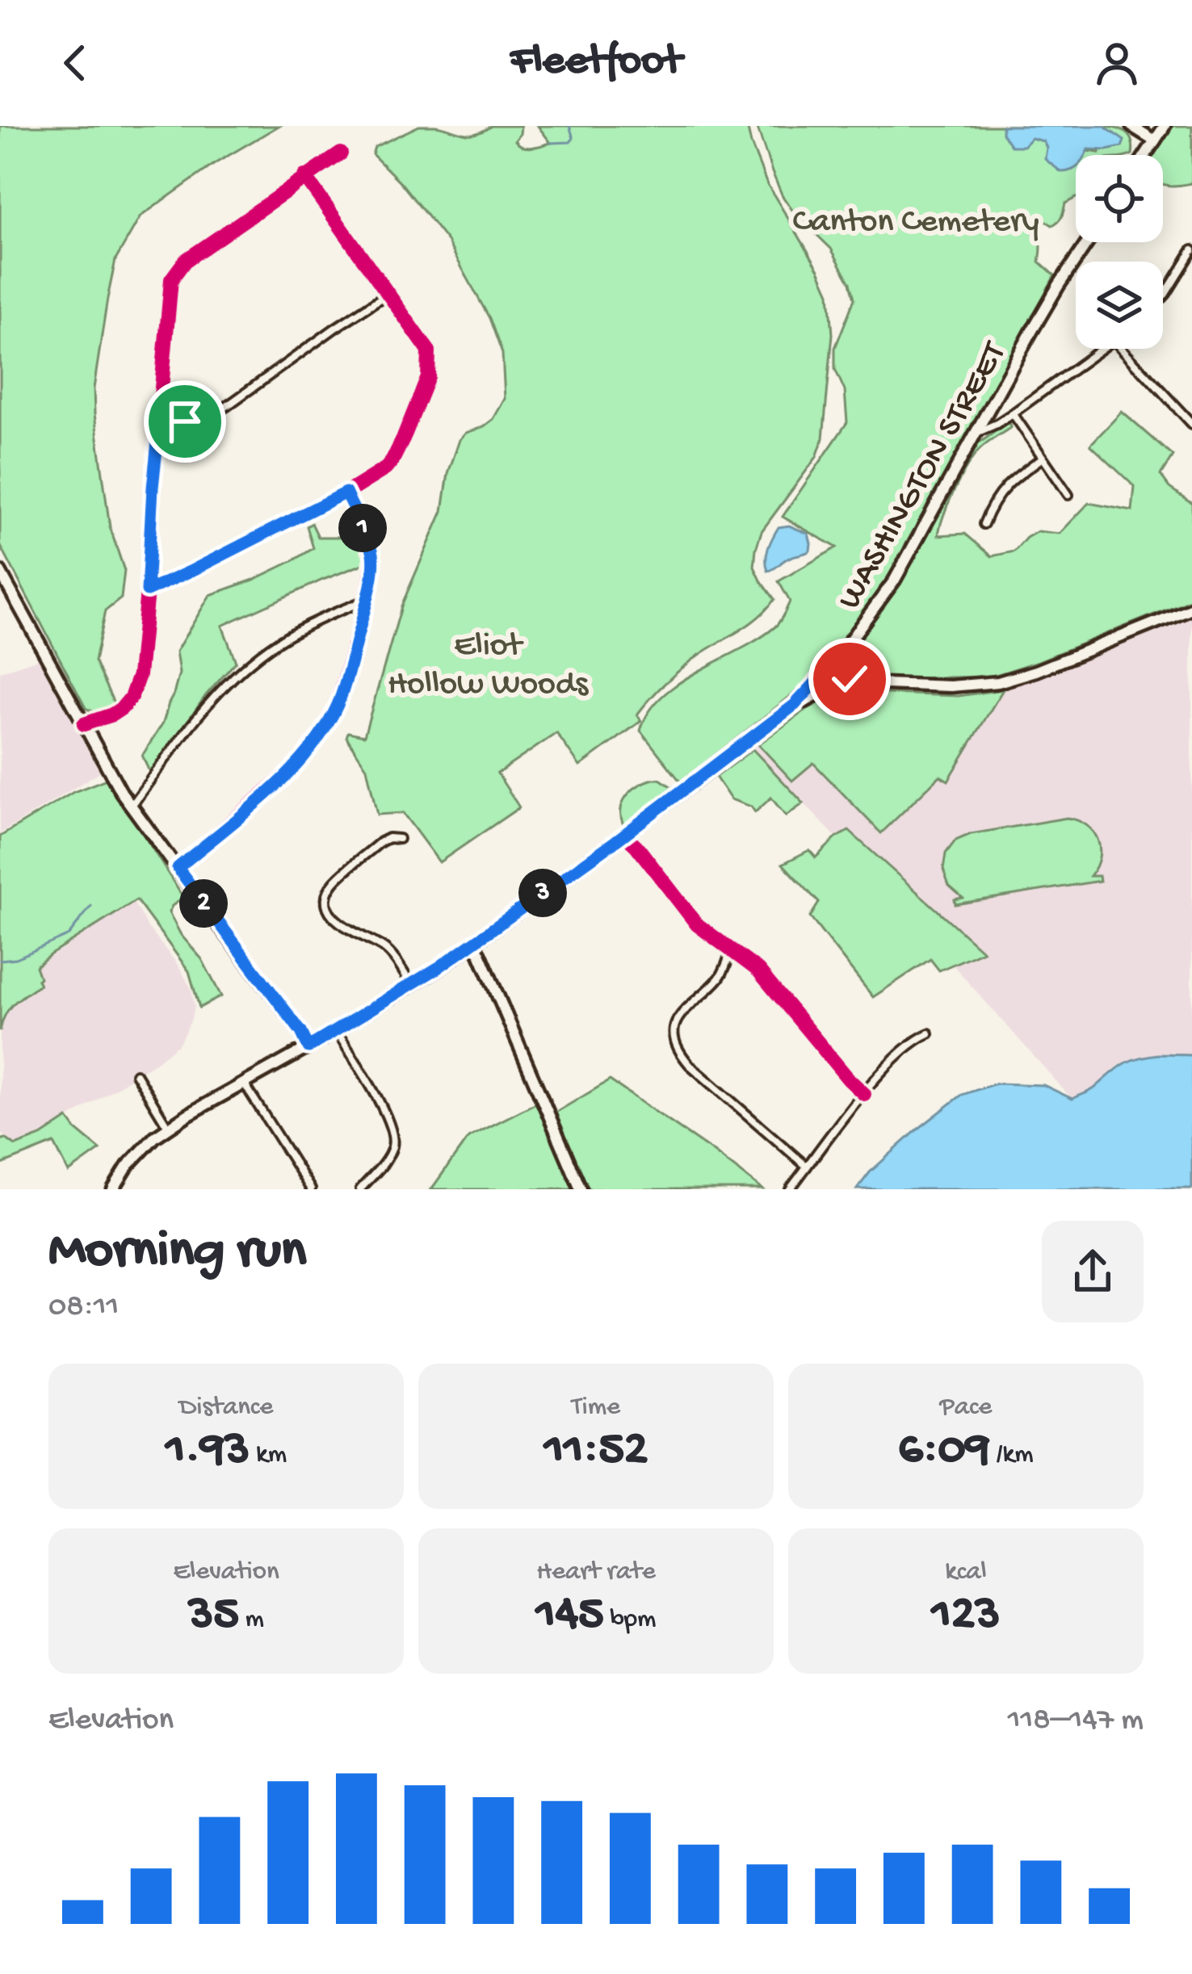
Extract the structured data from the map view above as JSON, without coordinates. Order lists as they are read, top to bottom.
{
  "streets": {
    "main road": ["WASHINGTON STREET"]
  },
  "parks": ["Canton Cemetery", "Eliot Hollow Woods"],
  "page": {
    "header": "Fleetfoot",
    "pins": ["1", "3", "2"],
    "heading": ["Morning run", "08:11"],
    "stats": [
      ["Distance", "1.93 km"],
      ["Time", "11:52"],
      ["Pace", "6:09 /km"],
      ["Elevation", "35 m"],
      ["Heart rate", "145 bpm"],
      ["kcal", "123"]
    ],
    "chart": ["Elevation", "118–147 m"]
  }
}
